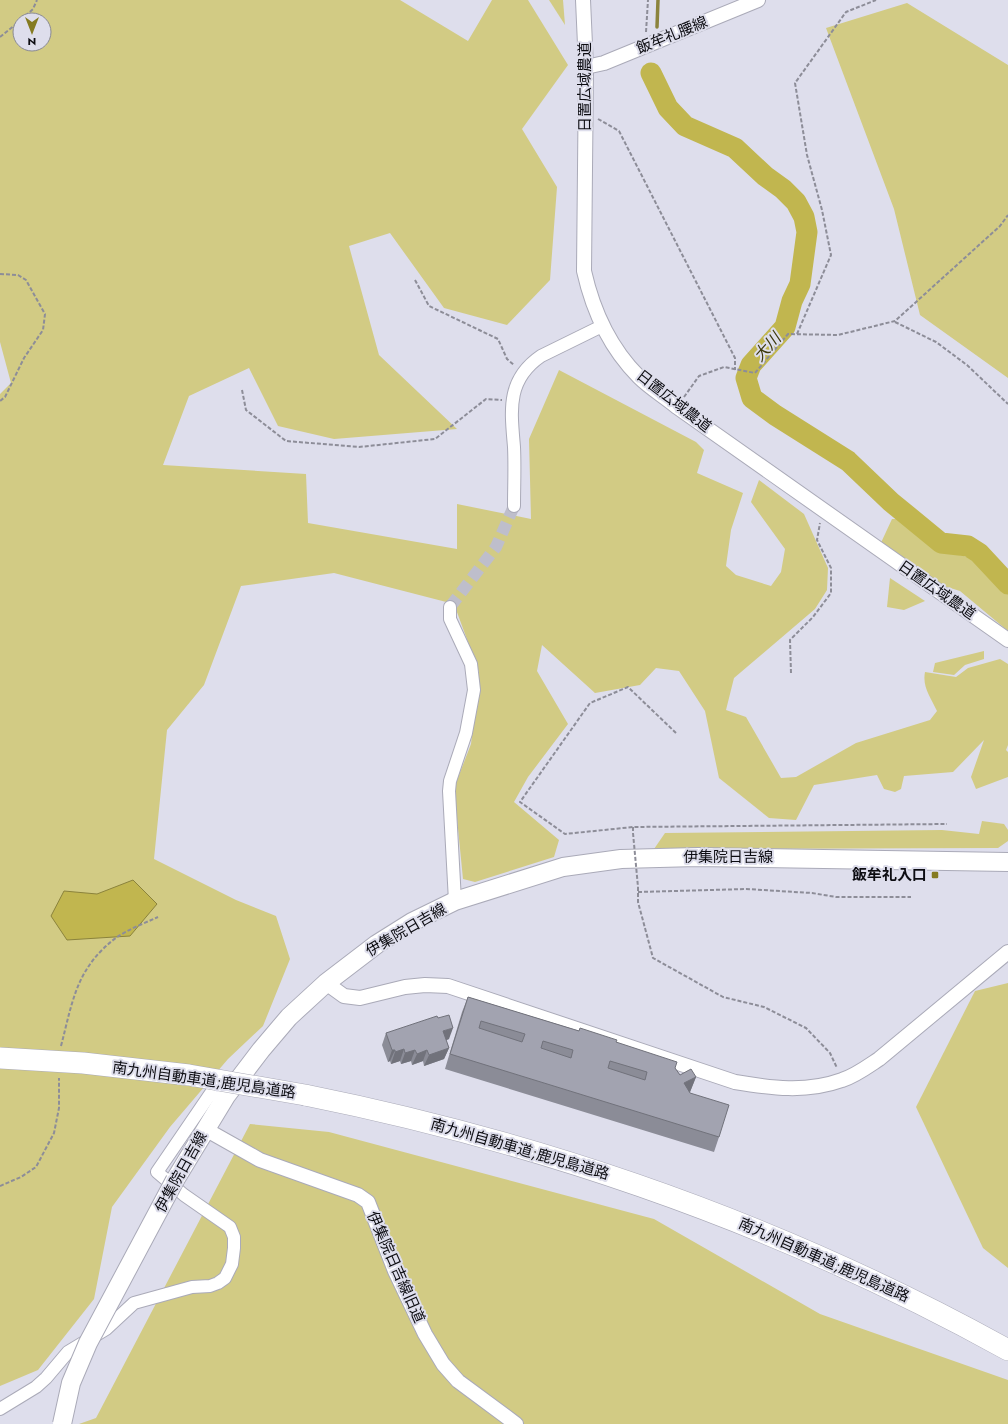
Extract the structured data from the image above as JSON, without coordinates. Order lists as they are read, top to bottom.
{
  "streets": {
    "highway": ["南九州自動車道;鹿児島道路"],
    "main road": ["伊集院日吉線"],
    "street": ["飯牟礼腰線", "日置広域農道", "伊集院日吉線旧道"]
  },
  "crossings": [
    ["飯牟礼腰線", "日置広域農道"],
    ["伊集院日吉線", "伊集院日吉線旧道"]
  ],
  "water": ["大川"],
  "places": {
    "transit": ["飯牟礼入口"]
  },
  "north": "bottom"
}
